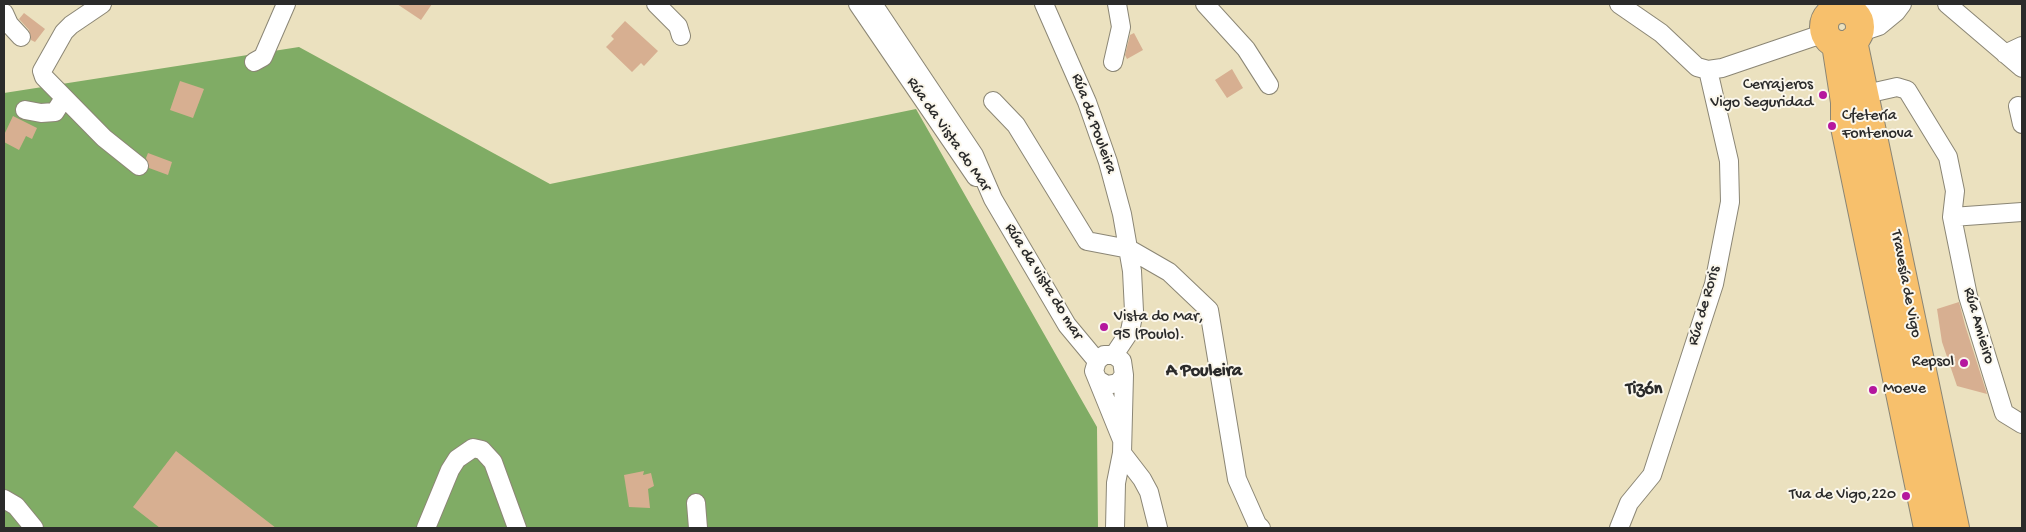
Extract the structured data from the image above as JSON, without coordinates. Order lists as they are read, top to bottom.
{
  "streets": {
    "main road": ["Travesía de Vigo"],
    "street": [
      "Rúa da Pouleira",
      "Rúa da Vista do Mar",
      "Rúa da vista do mar",
      "Rúa de Roris",
      "Rúa Amieiro"
    ]
  },
  "crossings": [
    ["Rúa da Pouleira", "Rúa da vista do mar"],
    ["Rúa da Vista do Mar", "Rúa da vista do mar"],
    ["Travesía de Vigo", "Rúa Amieiro"]
  ],
  "districts": ["A Pouleira", "Tizón"],
  "places": [
    "Cerrajeros Vigo Seguridad",
    "Cfetería Fontenova",
    "Vista do Mar, 95 (Poulo).",
    "Repsol",
    "Moeve",
    "Tva de Vigo,220"
  ]
}
